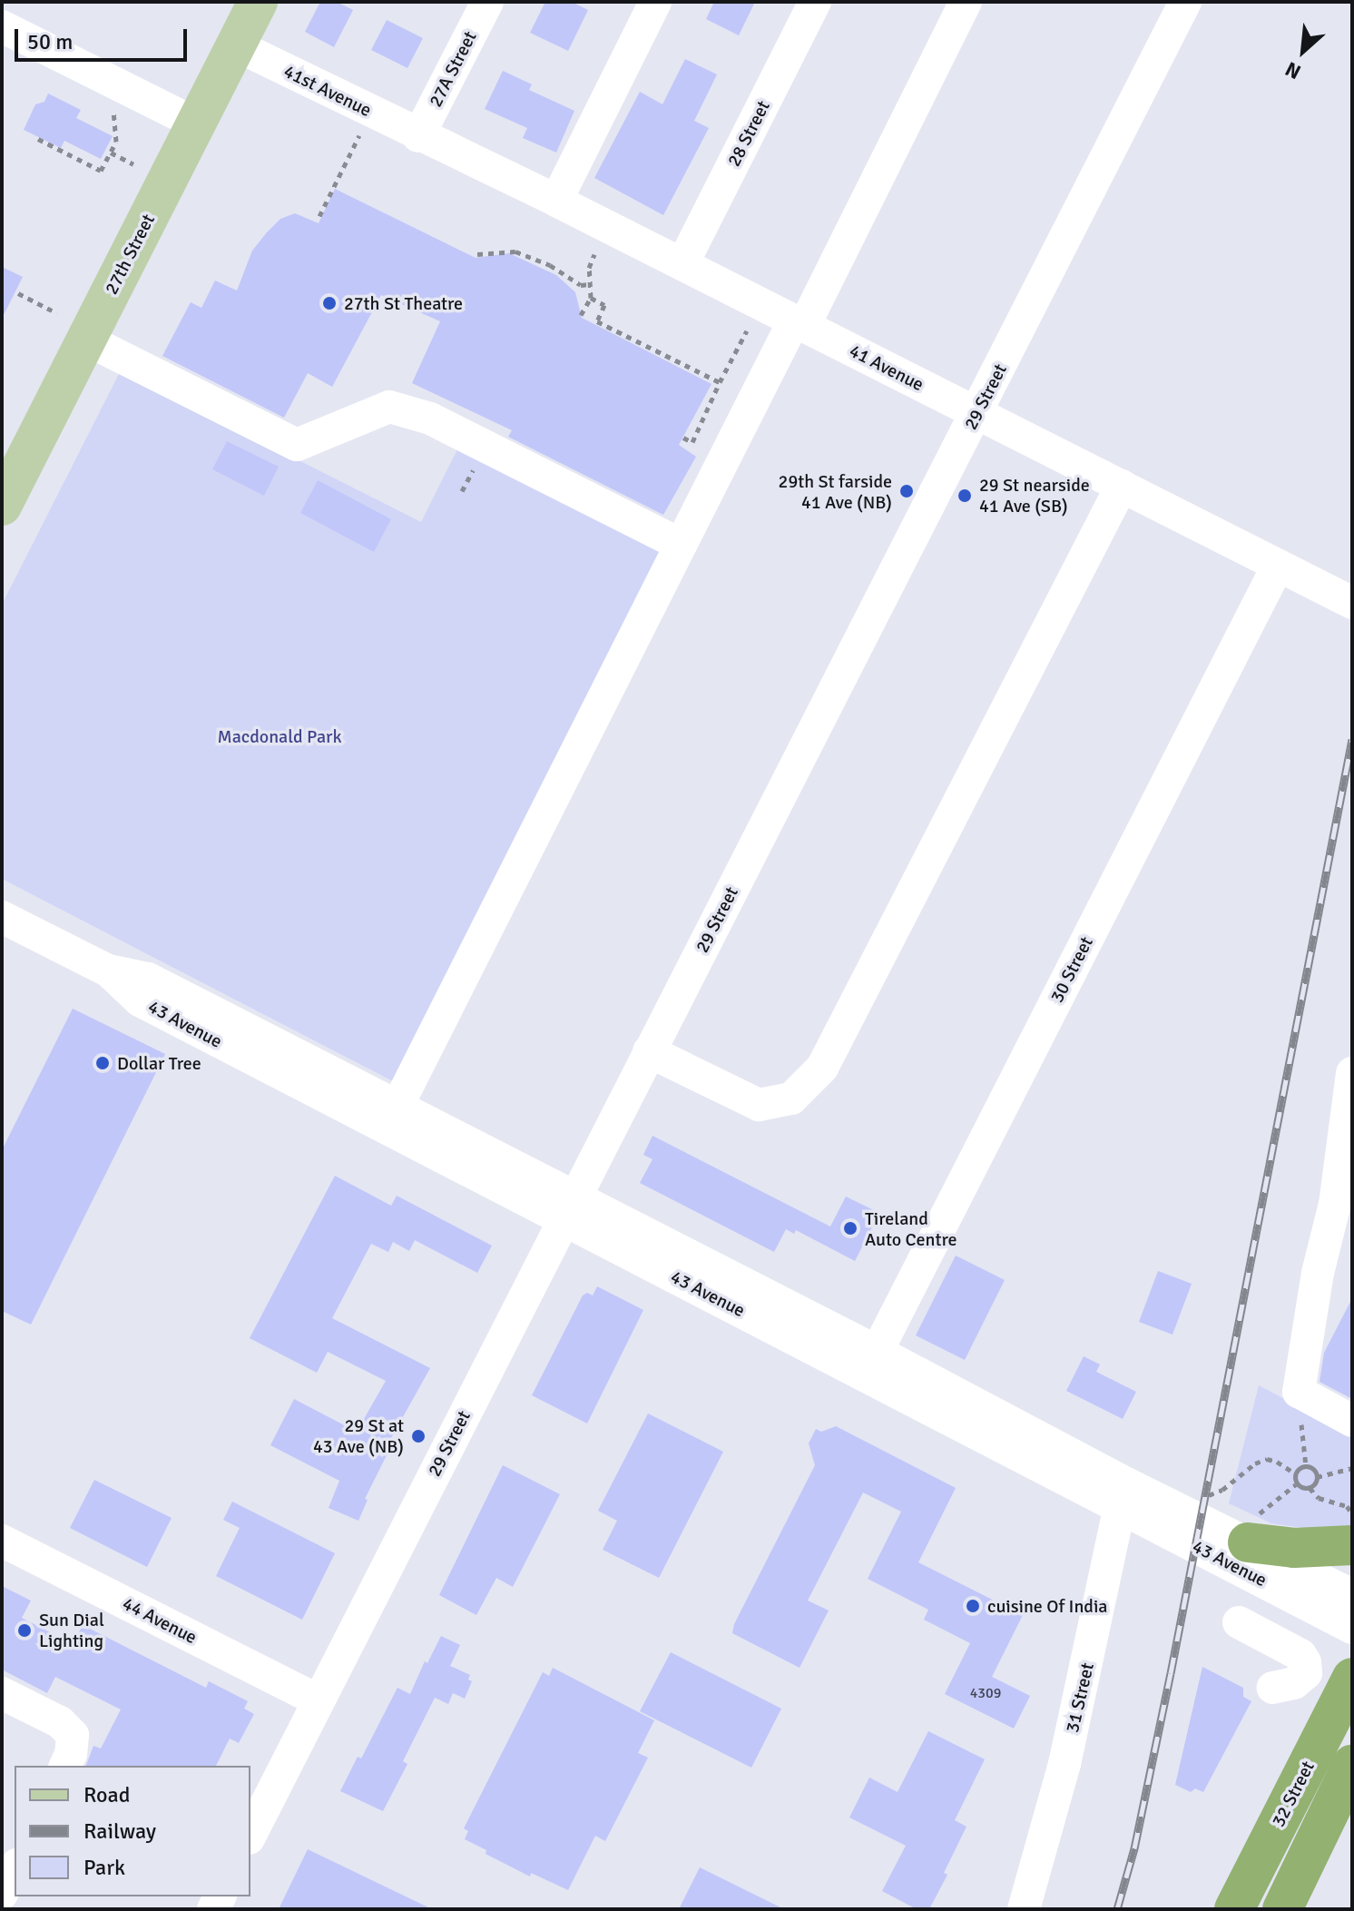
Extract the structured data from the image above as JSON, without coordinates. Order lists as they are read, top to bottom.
{
  "streets": {
    "highway": ["32 Street"],
    "main road": ["27th Street"],
    "street": [
      "27A Street",
      "41st Avenue",
      "28 Street",
      "41 Avenue",
      "29 Street",
      "30 Street",
      "43 Avenue",
      "44 Avenue",
      "31 Street"
    ]
  },
  "crossings": [
    ["27A Street", "41st Avenue"],
    ["27A Street", "41 Avenue"],
    ["41st Avenue", "27th Street"],
    ["41st Avenue", "41 Avenue"],
    ["28 Street", "41 Avenue"],
    ["41 Avenue", "29 Street"],
    ["41 Avenue", "30 Street"],
    ["29 Street", "43 Avenue"],
    ["29 Street", "44 Avenue"],
    ["30 Street", "43 Avenue"],
    ["43 Avenue", "31 Street"]
  ],
  "parks": ["Macdonald Park"],
  "places": [
    "27th St Theatre",
    "29th St farside 41 Ave (NB)",
    "29 St nearside 41 Ave (SB)",
    "Dollar Tree",
    "Tireland Auto Centre",
    "29 St at 43 Ave (NB)",
    "cuisine Of India",
    "Sun Dial Lighting"
  ],
  "house_numbers": ["4309"],
  "legend": ["Road", "Railway", "Park"],
  "scale_bar": "50 m",
  "north": "bottom left"
}
